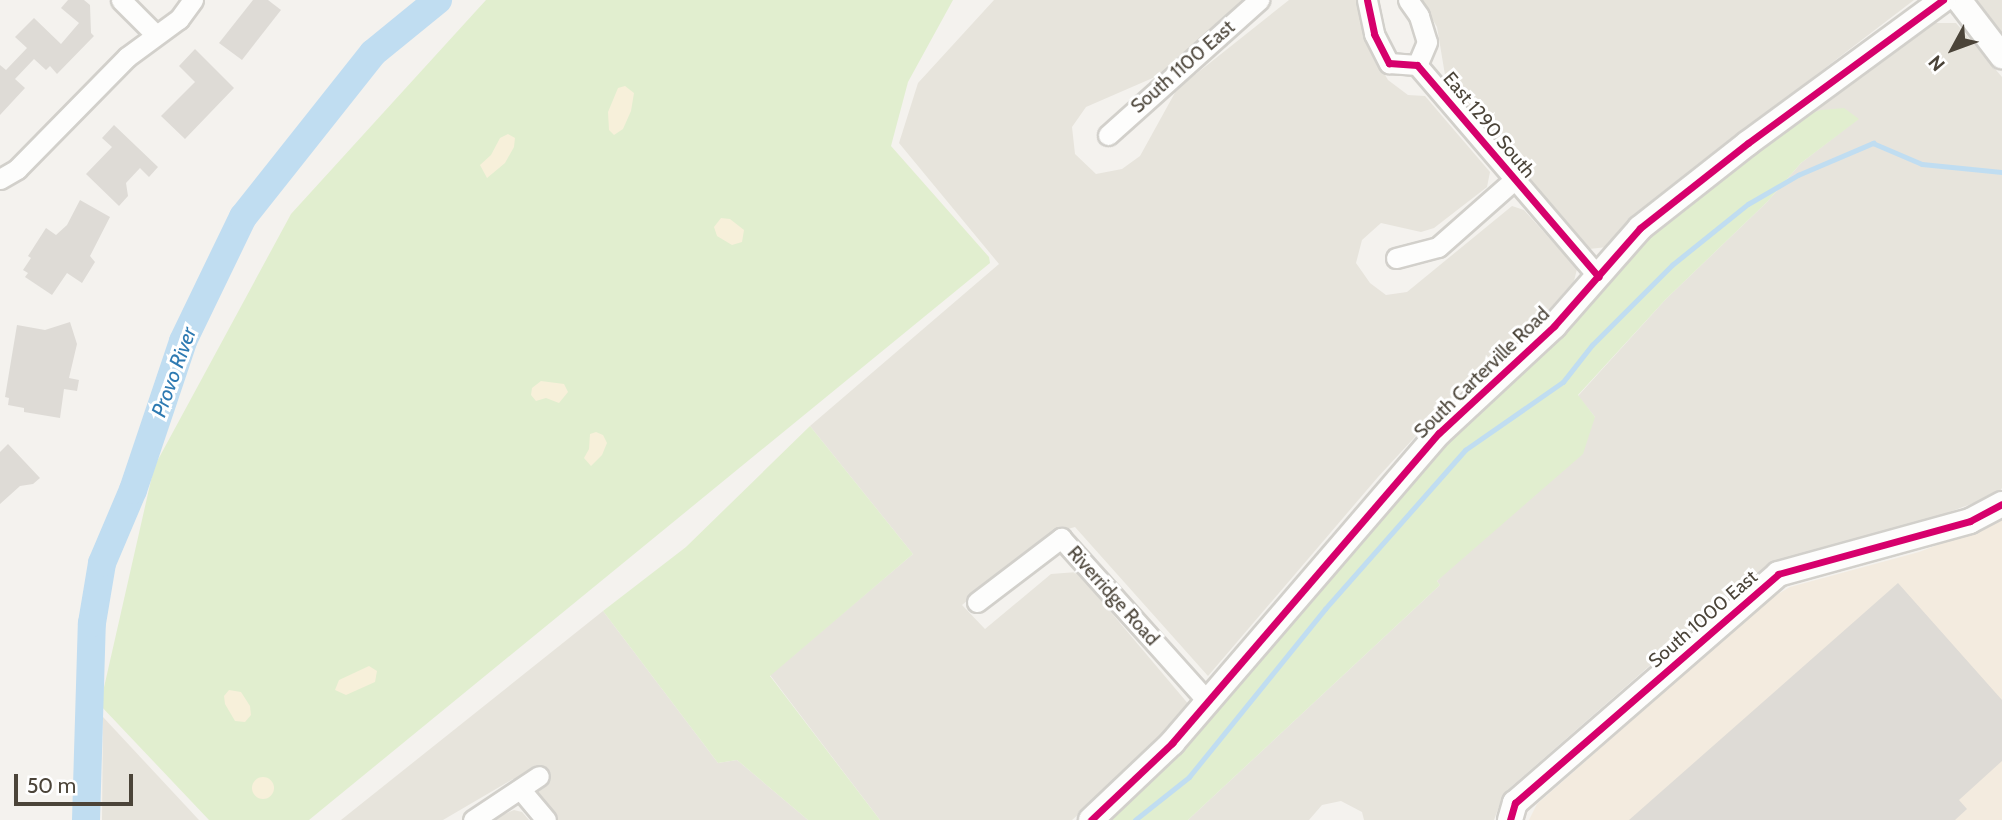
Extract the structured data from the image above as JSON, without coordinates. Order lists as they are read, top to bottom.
{
  "streets": {
    "street": [
      "South 1100 East",
      "East 1290 South",
      "South Carterville Road",
      "Riverridge Road",
      "South 1000 East"
    ]
  },
  "crossings": [
    ["East 1290 South", "South Carterville Road"],
    ["South Carterville Road", "Riverridge Road"]
  ],
  "water": ["Provo River"],
  "scale_bar": "50 m",
  "north": "bottom left"
}
